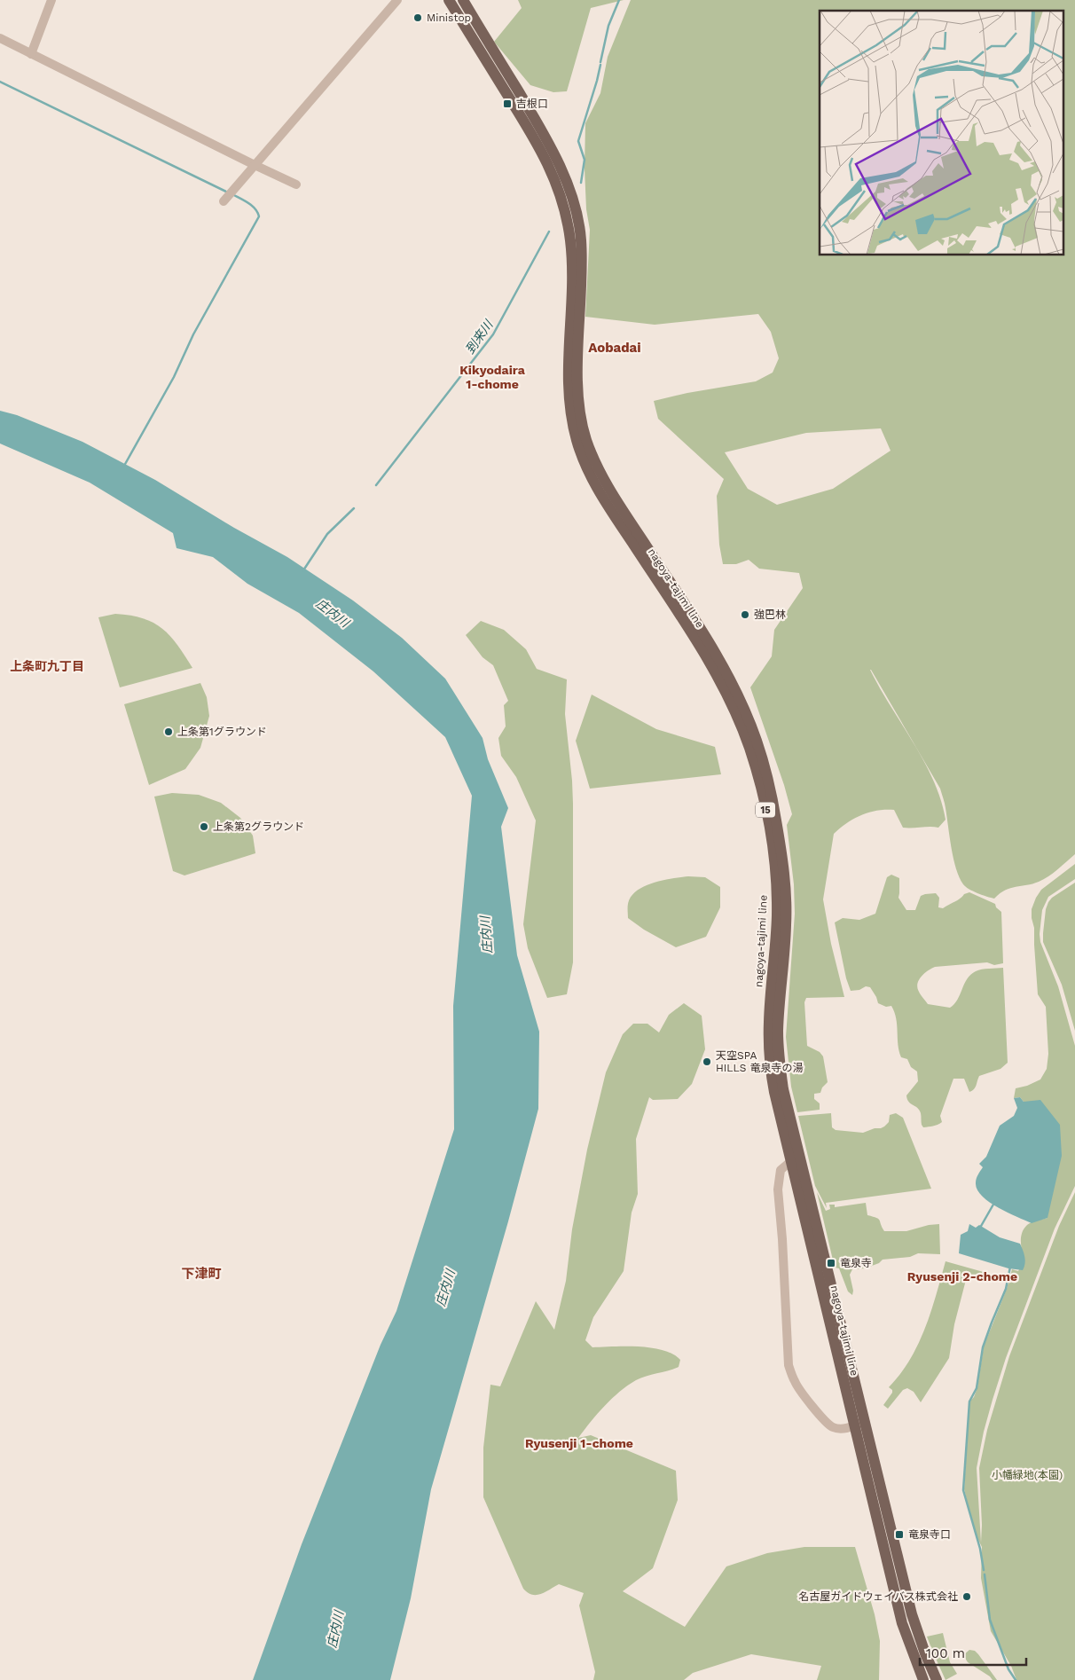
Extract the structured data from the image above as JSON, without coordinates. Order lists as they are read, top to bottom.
{
  "streets": {
    "main road": ["nagoya-tajimi line", "15"]
  },
  "districts": [
    "Aobadai",
    "Kikyodaira 1-chome",
    "上条町九丁目",
    "下津町",
    "Ryusenji 2-chome",
    "Ryusenji 1-chome"
  ],
  "water": ["到来川", "庄内川"],
  "parks": ["小幡緑地(本園)"],
  "places": {
    "other": [
      "Ministop",
      "強巴林",
      "上条第1グラウンド",
      "上条第2グラウンド",
      "天空SPA HILLS 竜泉寺の湯",
      "名古屋ガイドウェイバス株式会社"
    ],
    "transit": ["吉根口", "竜泉寺", "竜泉寺口"]
  },
  "scale_bar": "100 m"
}
